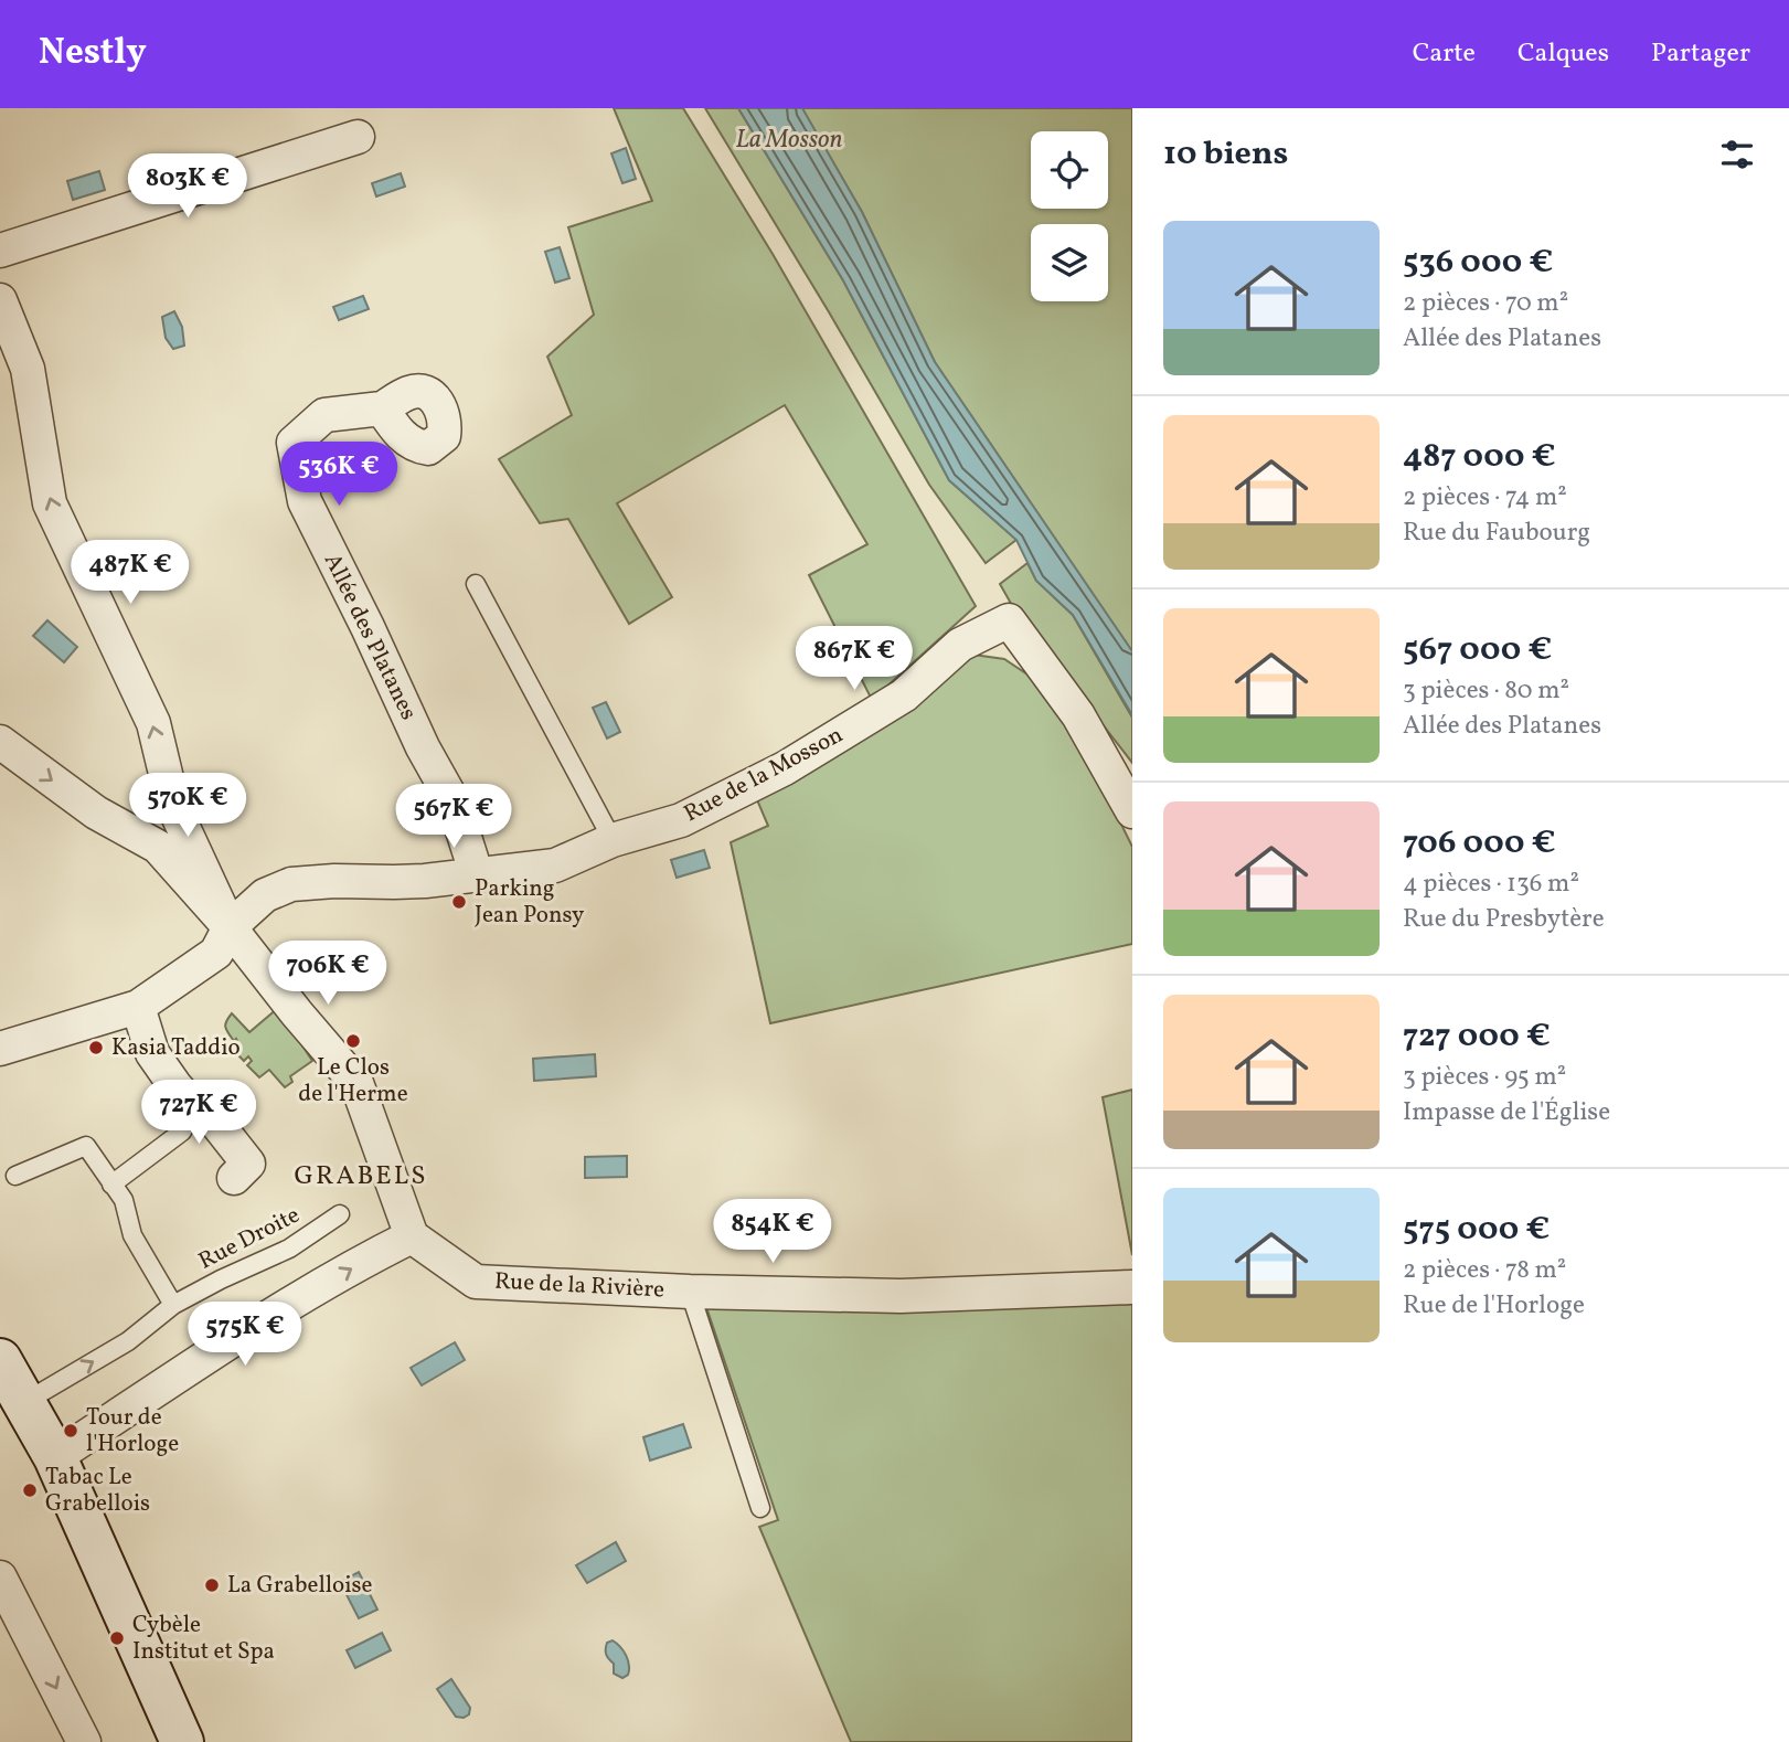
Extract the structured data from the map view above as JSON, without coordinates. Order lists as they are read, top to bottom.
{
  "streets": {
    "street": ["Allée des Platanes", "Rue de la Mosson", "Rue de la Rivière"],
    "lane": ["Rue Droite"]
  },
  "crossings": [
    ["Allée des Platanes", "Rue de la Mosson"]
  ],
  "one_way": ["Rue Droite"],
  "districts": ["GRABELS"],
  "water": ["La Mosson"],
  "places": [
    "Parking Jean Ponsy",
    "Le Clos de l'Herme",
    "Kasia Taddio",
    "Tour de l'Horloge",
    "Tabac Le Grabellois",
    "La Grabelloise",
    "Cybèle Institut et Spa"
  ],
  "page": {
    "header": "Nestly",
    "nav": ["Carte", "Calques", "Partager"],
    "heading": "10 biens",
    "price": [
      "803K €",
      "536K €",
      "487K €",
      "867K €",
      "570K €",
      "567K €",
      "706K €",
      "727K €",
      "854K €",
      "575K €"
    ],
    "list": [
      {
        "name": "536 000 €",
        "note": "2 pièces · 70 m² · Allée des Platanes"
      },
      {
        "name": "487 000 €",
        "note": "2 pièces · 74 m² · Rue du Faubourg"
      },
      {
        "name": "567 000 €",
        "note": "3 pièces · 80 m² · Allée des Platanes"
      },
      {
        "name": "706 000 €",
        "note": "4 pièces · 136 m² · Rue du Presbytère"
      },
      {
        "name": "727 000 €",
        "note": "3 pièces · 95 m² · Impasse de l'Église"
      },
      {
        "name": "575 000 €",
        "note": "2 pièces · 78 m² · Rue de l'Horloge"
      }
    ]
  }
}
